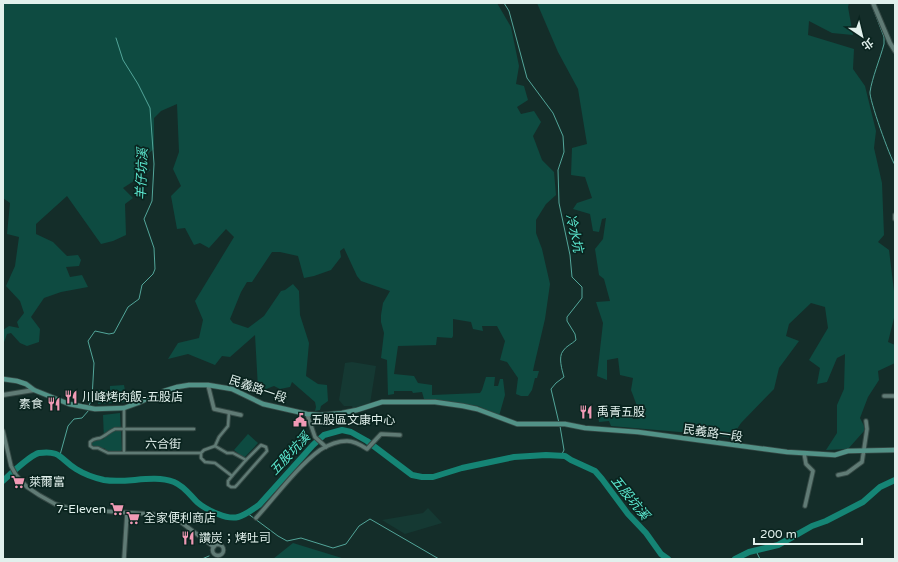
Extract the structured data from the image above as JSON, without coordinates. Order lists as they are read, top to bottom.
{
  "streets": {
    "main road": ["民義路一段"],
    "street": ["六合街"]
  },
  "water": ["羊仔坑溪", "冷水坑", "五股坑溪"],
  "places": {
    "restaurant": [
      "川峰烤肉飯-五股店",
      "素食",
      "禹青五股",
      "讚炭；烤吐司"
    ],
    "public building": ["五股區文康中心"],
    "supermarket": ["萊爾富", "7-Eleven", "全家便利商店"]
  },
  "scale_bar": "200 m",
  "north": "bottom right"
}
